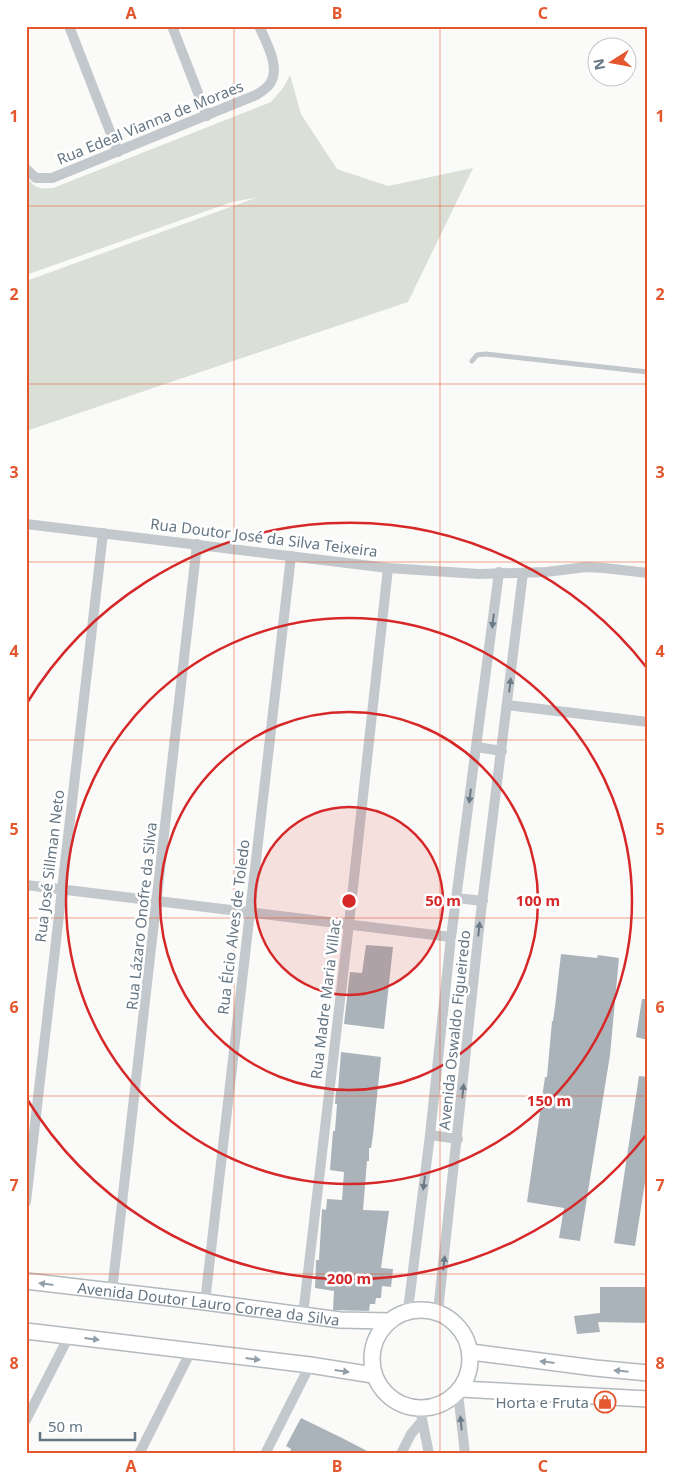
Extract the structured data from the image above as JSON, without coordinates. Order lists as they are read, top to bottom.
{
  "streets": {
    "main road": ["Avenida Doutor Lauro Correa da Silva"],
    "street": [
      "Rua Edeal Vianna de Moraes",
      "Rua Doutor José da Silva Teixeira",
      "Rua José Sillman Neto",
      "Rua Lázaro Onofre da Silva",
      "Rua Élcio Alves de Toledo",
      "Rua Madre Maria Villac",
      "Avenida Oswaldo Figueiredo"
    ]
  },
  "crossings": [
    ["Rua Doutor José da Silva Teixeira", "Rua José Sillman Neto"],
    ["Rua Doutor José da Silva Teixeira", "Rua Lázaro Onofre da Silva"],
    ["Rua Doutor José da Silva Teixeira", "Rua Élcio Alves de Toledo"],
    ["Rua Doutor José da Silva Teixeira", "Rua Madre Maria Villac"],
    ["Rua Doutor José da Silva Teixeira", "Avenida Oswaldo Figueiredo"],
    ["Rua Lázaro Onofre da Silva", "Avenida Doutor Lauro Correa da Silva"],
    ["Rua Élcio Alves de Toledo", "Avenida Doutor Lauro Correa da Silva"],
    ["Rua Madre Maria Villac", "Avenida Doutor Lauro Correa da Silva"],
    ["Avenida Oswaldo Figueiredo", "Avenida Doutor Lauro Correa da Silva"]
  ],
  "places": {
    "shop": ["Horta e Fruta"]
  },
  "scale_bar": "50 m",
  "north": "left",
  "grid": {
    "columns": ["A", "B", "C"],
    "rows": [
      "1",
      "2",
      "3",
      "4",
      "5",
      "6",
      "7",
      "8"
    ]
  },
  "rings": [
    "50 m",
    "100 m",
    "150 m",
    "200 m"
  ]
}
